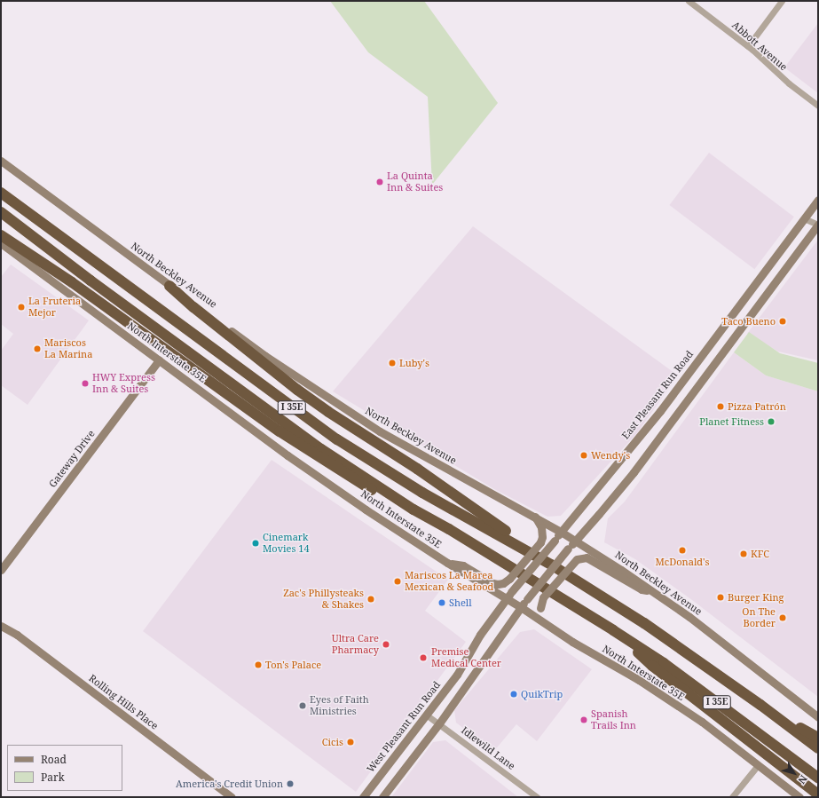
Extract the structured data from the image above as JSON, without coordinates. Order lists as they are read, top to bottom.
{
  "streets": {
    "highway": ["I 35E"],
    "main road": [
      "North Beckley Avenue",
      "North Interstate 35E",
      "East Pleasant Run Road",
      "Gateway Drive",
      "Rolling Hills Place",
      "West Pleasant Run Road"
    ],
    "street": ["Abbott Avenue", "Idlewild Lane"]
  },
  "crossings": [
    ["North Beckley Avenue", "East Pleasant Run Road"],
    ["North Interstate 35E", "East Pleasant Run Road"],
    ["North Interstate 35E", "Gateway Drive"],
    ["North Interstate 35E", "West Pleasant Run Road"],
    ["East Pleasant Run Road", "West Pleasant Run Road"],
    ["West Pleasant Run Road", "Idlewild Lane"]
  ],
  "places": [
    "La Quinta Inn & Suites",
    "La Fruteria Mejor",
    "Taco Bueno",
    "Mariscos La Marina",
    "Luby's",
    "HWY Express Inn & Suites",
    "Pizza Patrón",
    "Planet Fitness",
    "Wendy's",
    "Cinemark Movies 14",
    "McDonald's",
    "KFC",
    "Mariscos La Marea Mexican & Seafood",
    "Burger King",
    "Zac's Phillysteaks & Shakes",
    "Shell",
    "On The Border",
    "Ultra Care Pharmacy",
    "Premise Medical Center",
    "Ton's Palace",
    "QuikTrip",
    "Eyes of Faith Ministries",
    "Spanish Trails Inn",
    "Cicis",
    "America's Credit Union"
  ],
  "legend": ["Road", "Park"],
  "north": "bottom right"
}
